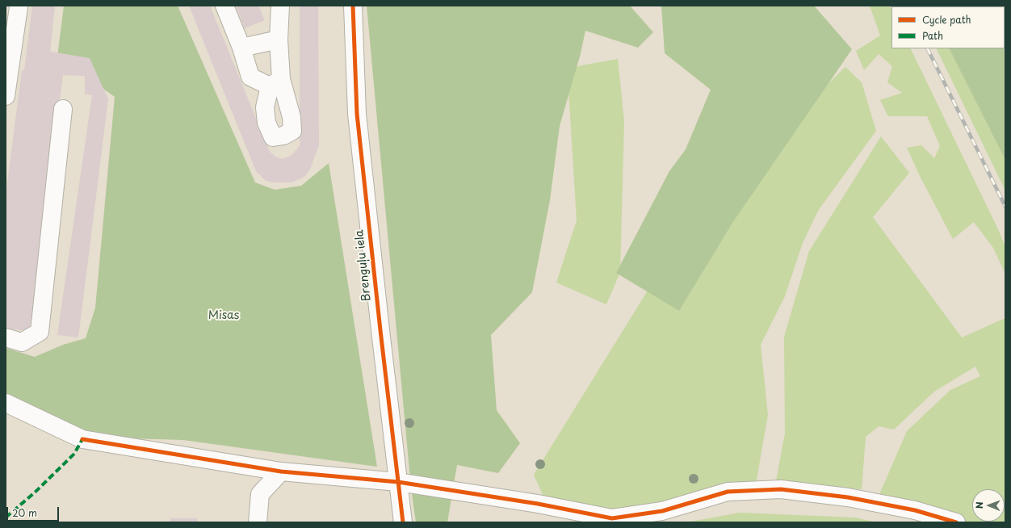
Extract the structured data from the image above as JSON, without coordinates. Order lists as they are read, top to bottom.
{
  "streets": {
    "street": ["Brenguļu iela"]
  },
  "parks": ["Misas"],
  "legend": ["Cycle path", "Path"],
  "scale_bar": "20 m",
  "north": "left"
}
